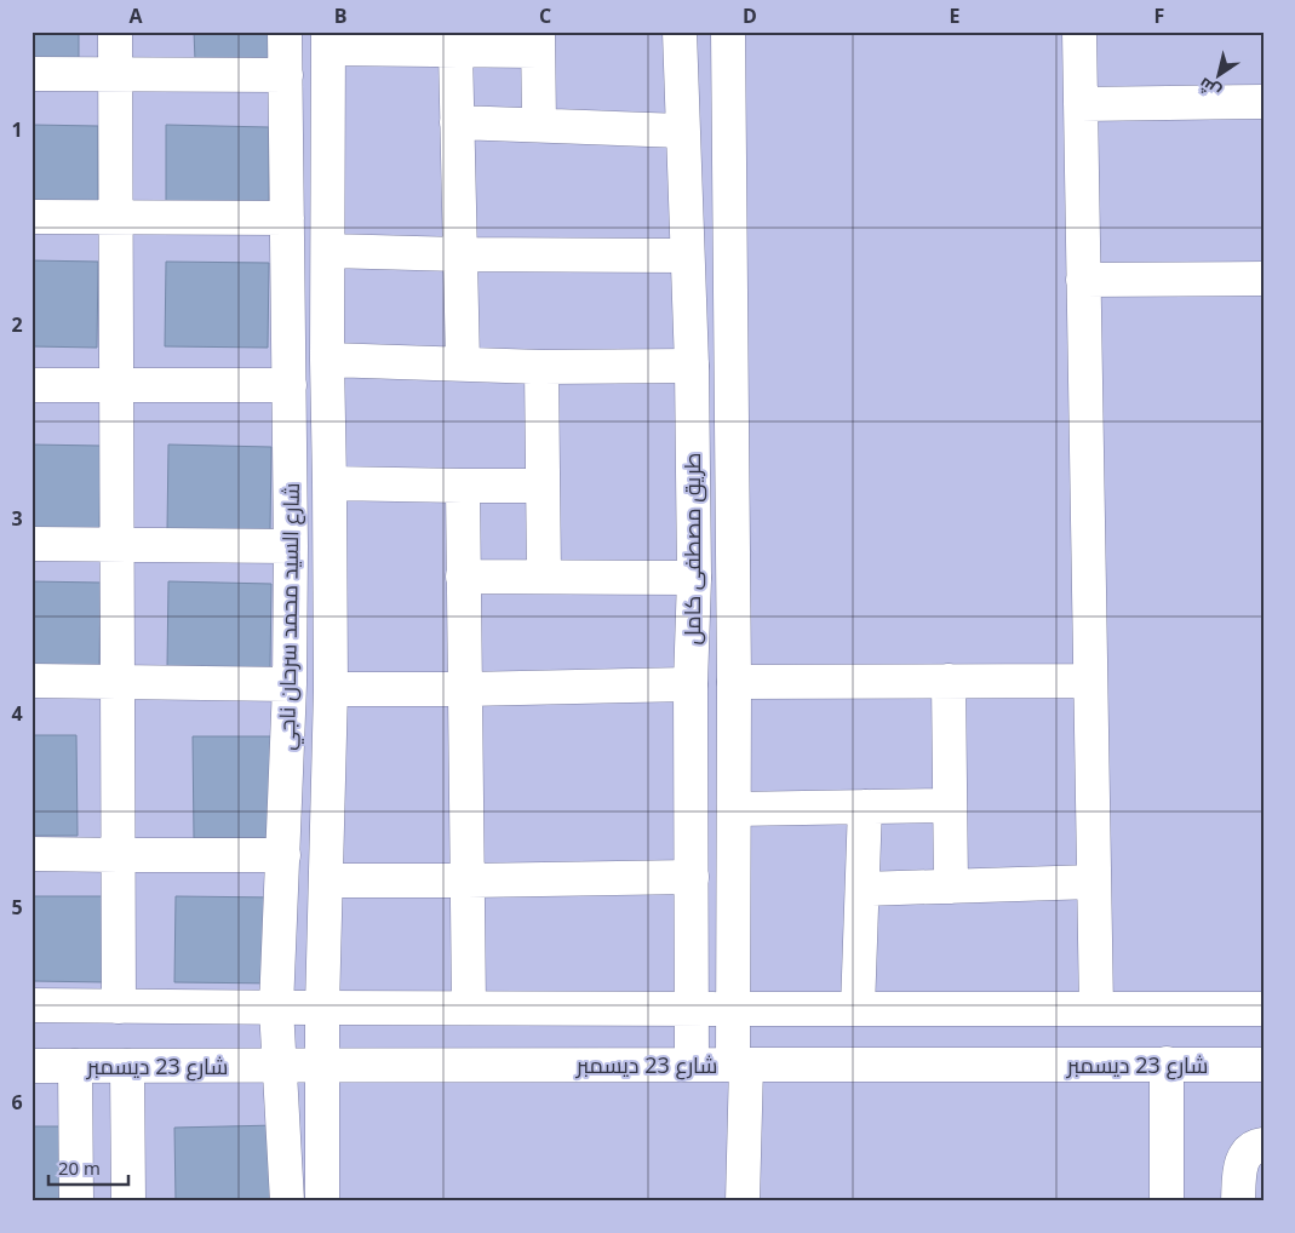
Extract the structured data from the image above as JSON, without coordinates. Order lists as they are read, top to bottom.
{
  "streets": {
    "street": ["طريق مصطفى كامل", "شارع السيد محمد سرحان ناجي", "شارع 23 ديسمبر"]
  },
  "crossings": [
    ["طريق مصطفى كامل", "شارع 23 ديسمبر"],
    ["شارع السيد محمد سرحان ناجي", "شارع 23 ديسمبر"]
  ],
  "scale_bar": "20 m",
  "north": "bottom left",
  "grid": {
    "columns": [
      "A",
      "B",
      "C",
      "D",
      "E",
      "F"
    ],
    "rows": [
      "1",
      "2",
      "3",
      "4",
      "5",
      "6"
    ]
  }
}
